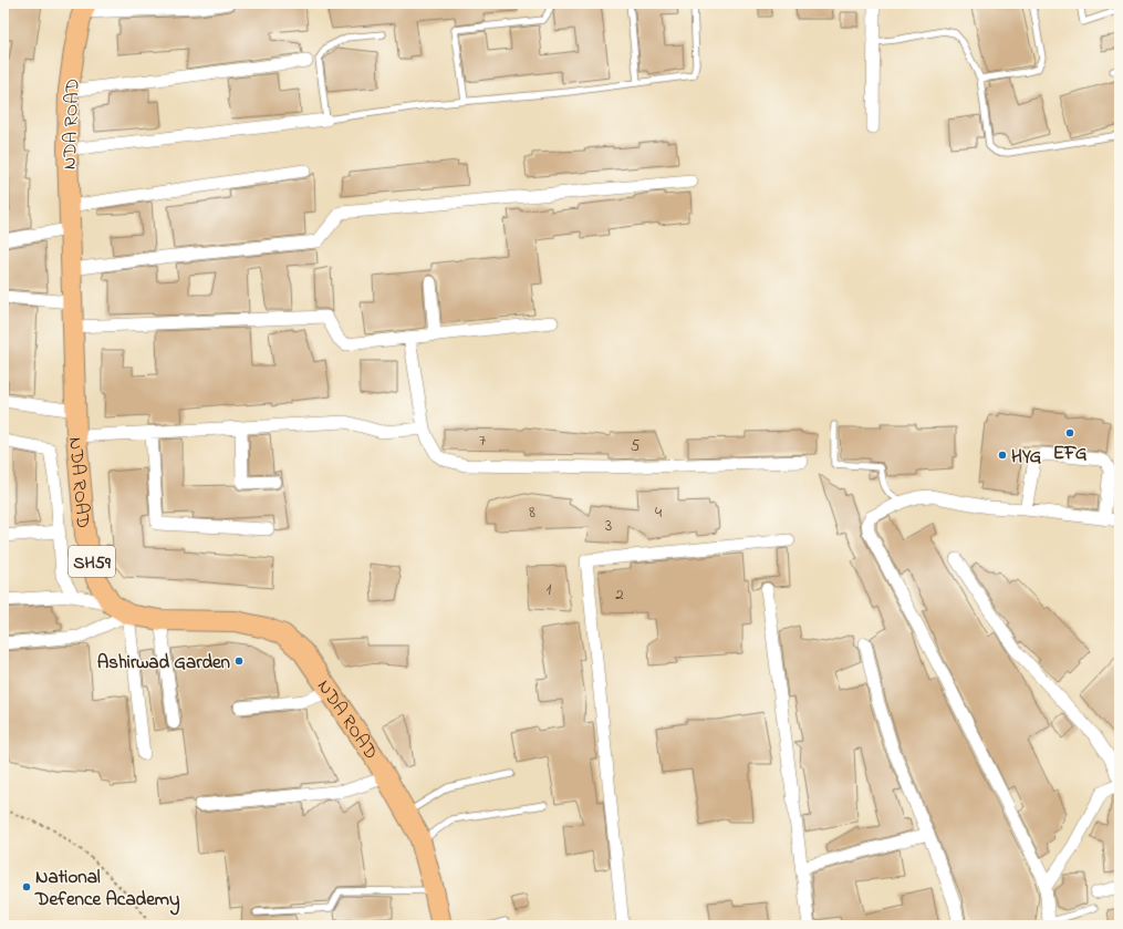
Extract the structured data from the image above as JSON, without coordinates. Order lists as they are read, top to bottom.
{
  "streets": {
    "main road": ["NDA ROAD", "SH59"]
  },
  "places": [
    "EFG",
    "HYG",
    "Ashirwad Garden",
    "National Defence Academy"
  ],
  "house_numbers": [
    "7",
    "5",
    "8",
    "4",
    "3",
    "1",
    "2"
  ]
}
